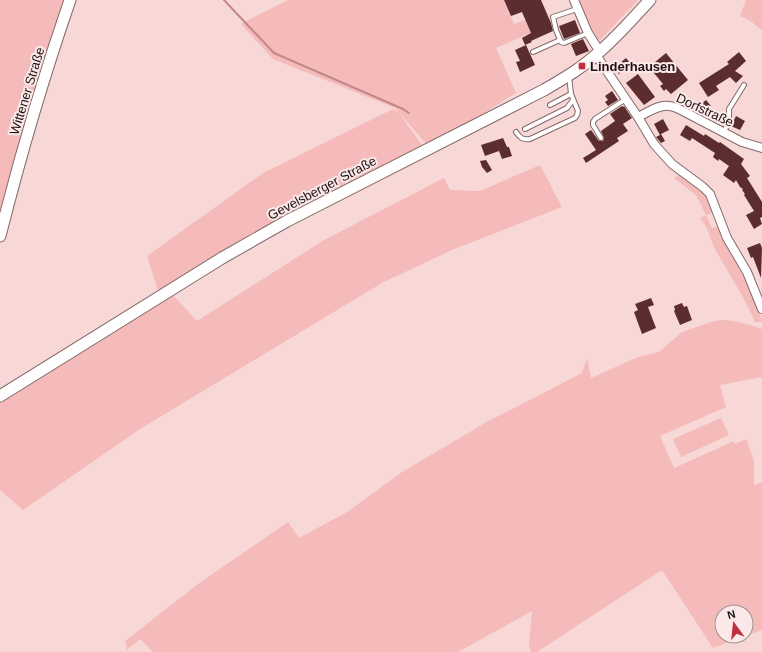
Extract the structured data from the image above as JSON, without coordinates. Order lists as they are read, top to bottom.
{
  "streets": {
    "main road": ["Wittener Straße", "Gevelsberger Straße"],
    "street": ["Dorfstraße"]
  },
  "places": {
    "transit": ["Linderhausen"]
  },
  "north": "top"
}
